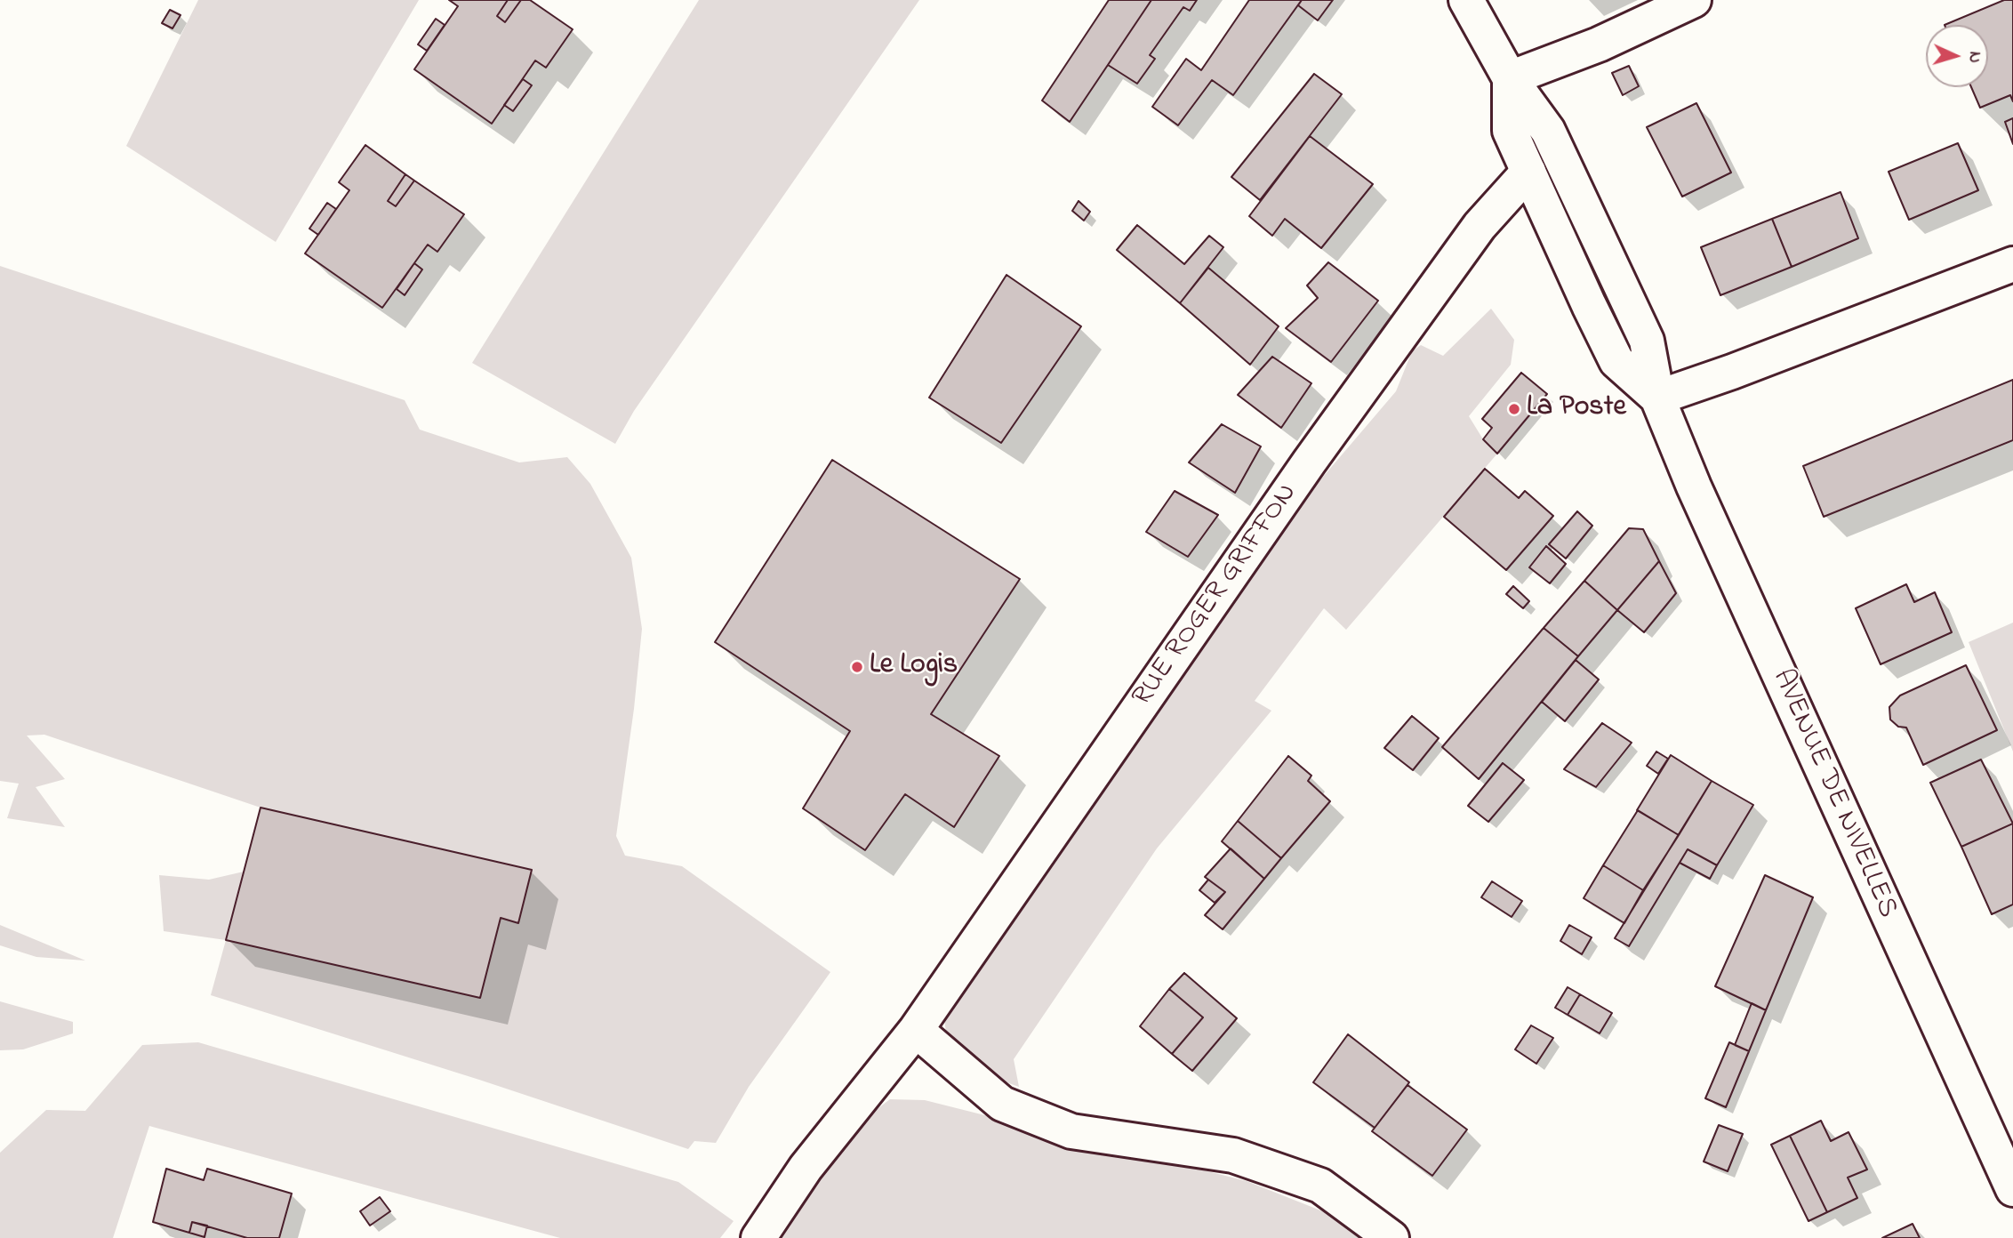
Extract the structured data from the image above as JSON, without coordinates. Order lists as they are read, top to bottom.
{
  "streets": {
    "street": ["RUE ROGER GRIFFON", "AVENUE DE NIVELLES"]
  },
  "crossings": [
    ["RUE ROGER GRIFFON", "AVENUE DE NIVELLES"]
  ],
  "places": ["La Poste", "Le Logis"],
  "north": "right"
}
